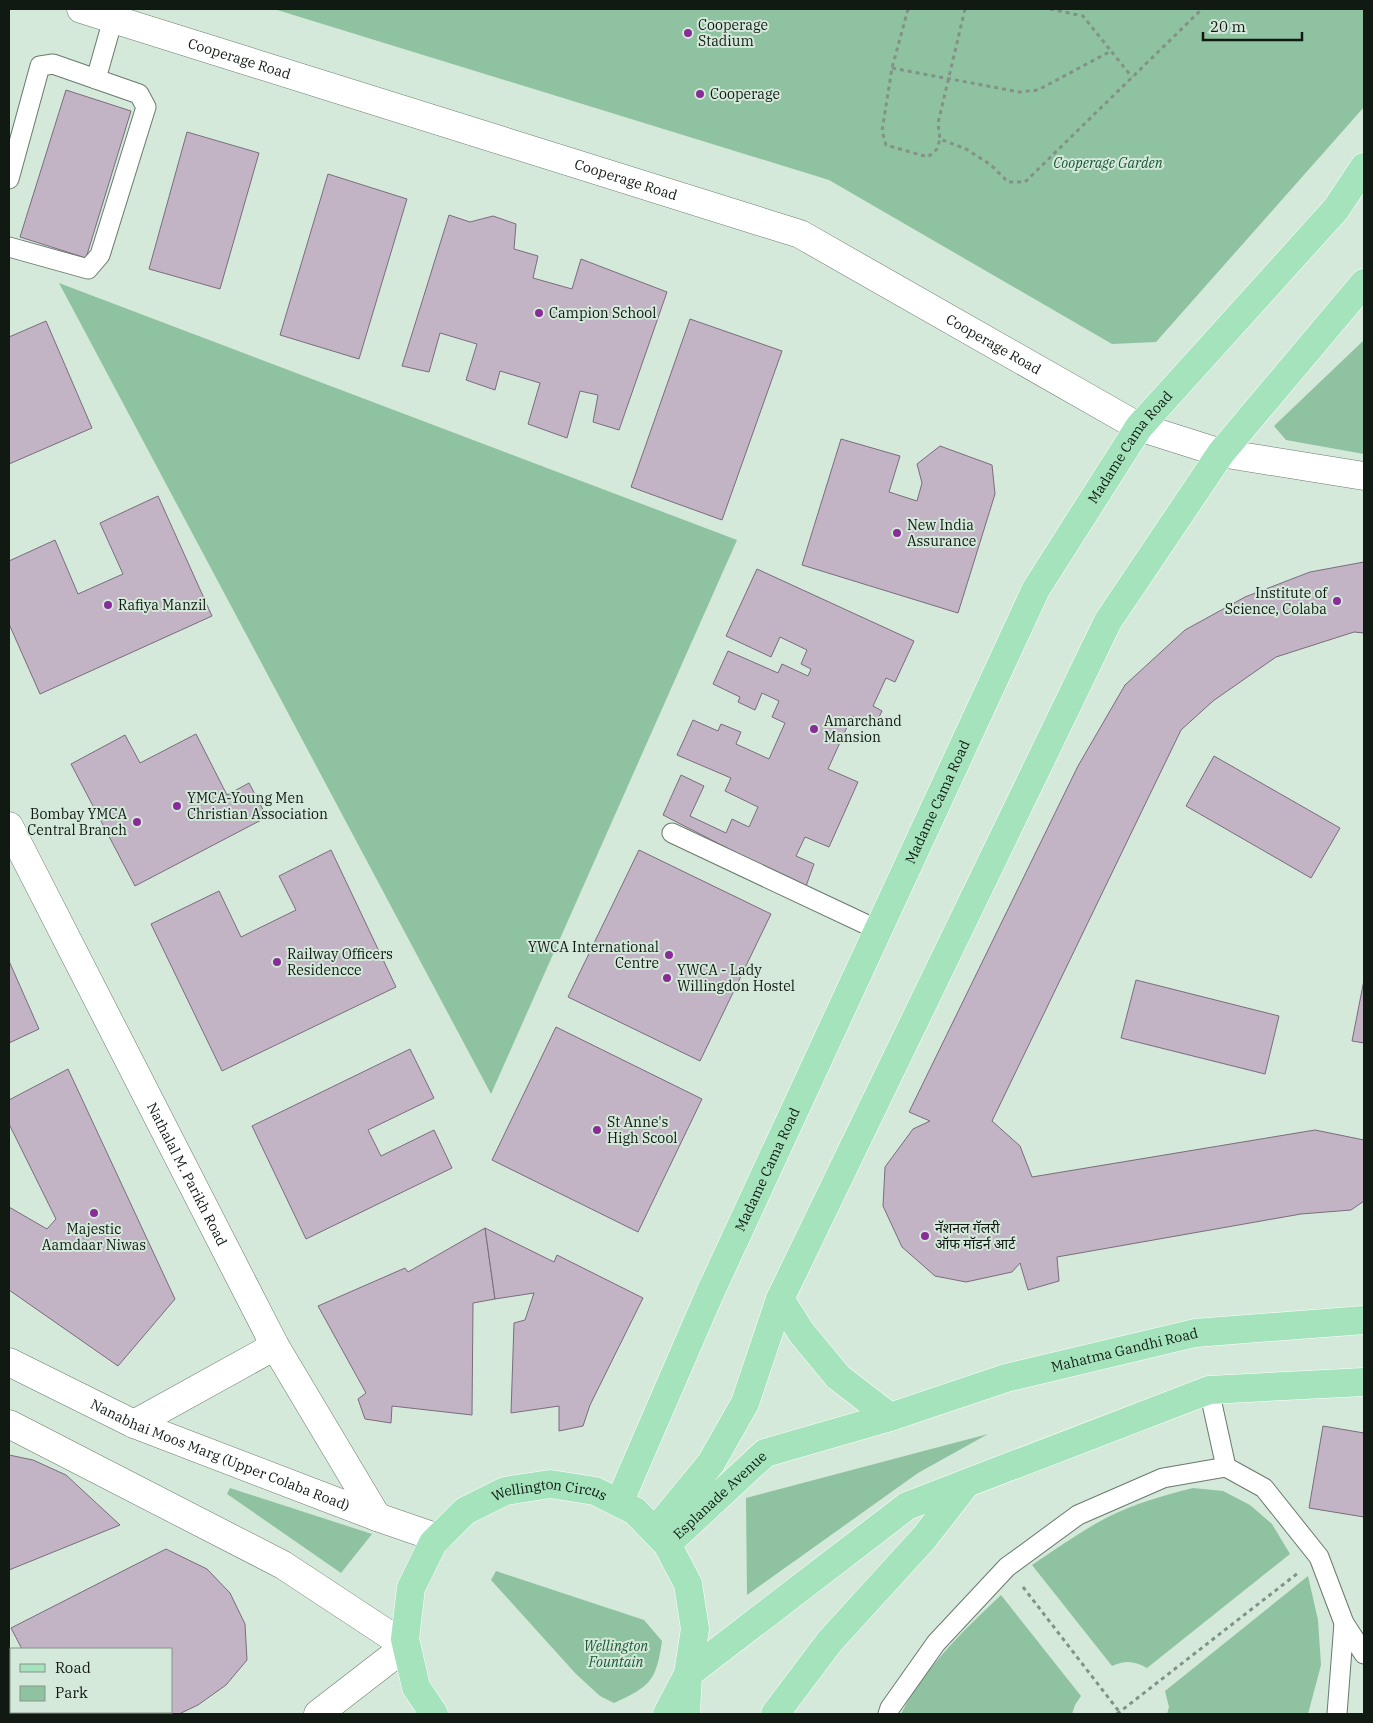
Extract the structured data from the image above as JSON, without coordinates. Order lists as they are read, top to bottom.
{
  "streets": {
    "main road": [
      "Madame Cama Road",
      "Mahatma Gandhi Road",
      "Esplanade Avenue",
      "Wellington Circus"
    ],
    "street": ["Cooperage Road", "Nathalal M. Parikh Road", "Nanabhai Moos Marg (Upper Colaba Road)"]
  },
  "crossings": [
    ["Cooperage Road", "Madame Cama Road"],
    ["Madame Cama Road", "Wellington Circus"],
    ["Nathalal M. Parikh Road", "Nanabhai Moos Marg (Upper Colaba Road)"],
    ["Mahatma Gandhi Road", "Esplanade Avenue"],
    ["Nanabhai Moos Marg (Upper Colaba Road)", "Wellington Circus"],
    ["Esplanade Avenue", "Wellington Circus"]
  ],
  "parks": ["Cooperage Garden", "Wellington Fountain"],
  "places": [
    "Cooperage Stadium",
    "Cooperage",
    "Campion School",
    "New India Assurance",
    "Institute of Science, Colaba",
    "Rafiya Manzil",
    "Amarchand Mansion",
    "YMCA-Young Men Christian Association",
    "Bombay YMCA Central Branch",
    "YWCA International Centre",
    "Railway Officers Residencce",
    "YWCA - Lady Willingdon Hostel",
    "St Anne's High Scool",
    "Majestic Aamdaar Niwas",
    "नॅशनल गॅलरी ऑफ मॉडर्न आर्ट"
  ],
  "legend": ["Road", "Park"],
  "scale_bar": "20 m"
}
